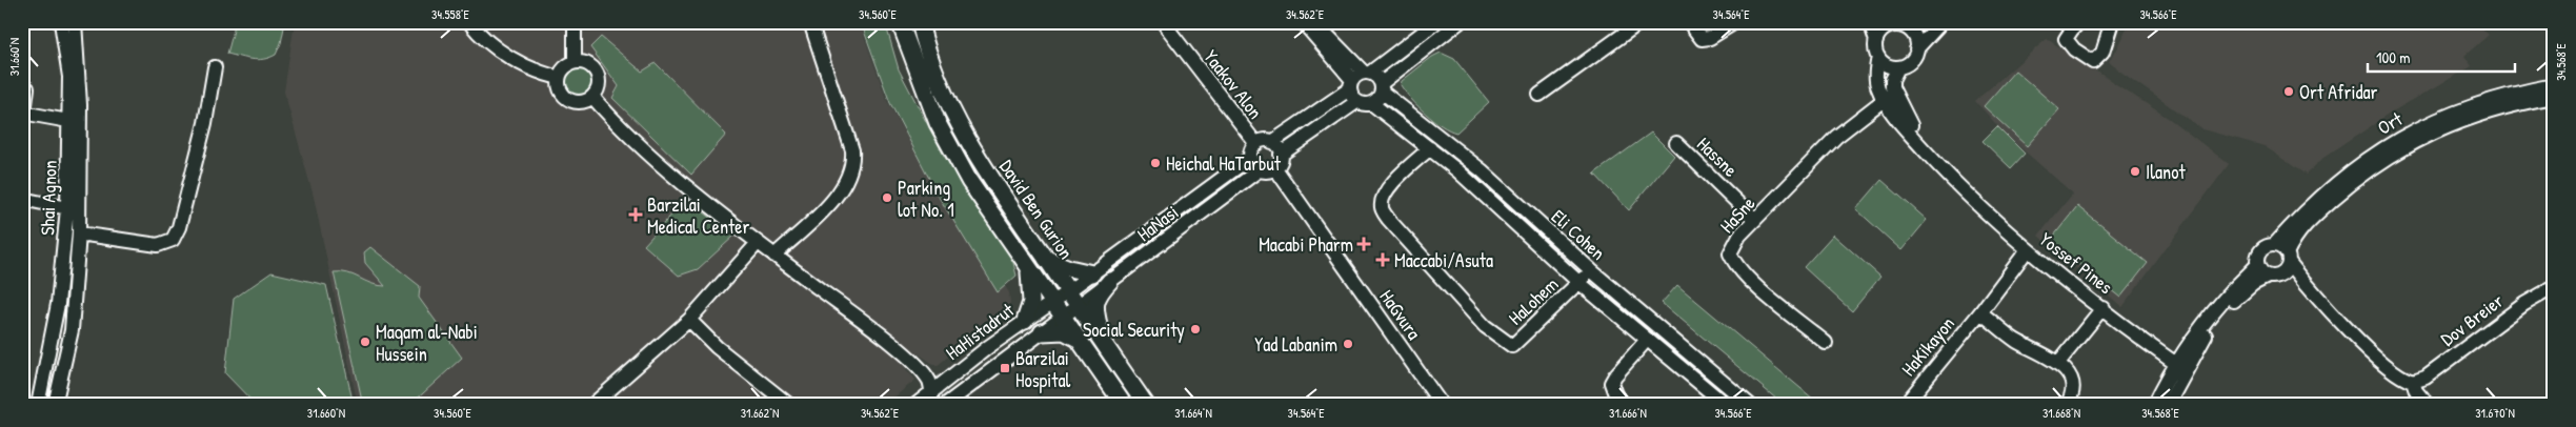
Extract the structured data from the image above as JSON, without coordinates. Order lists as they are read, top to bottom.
{
  "streets": {
    "main road": ["David Ben Gurion"],
    "street": [
      "Yaakov Alon",
      "Ort",
      "Hassne",
      "Shai Agnon",
      "HaSne",
      "HaNasi",
      "Eli Cohen",
      "Yossef Pines",
      "HaLohem",
      "HaGvura",
      "Dov Breier",
      "HaHistadrut",
      "HaKikayon"
    ]
  },
  "crossings": [
    ["Yaakov Alon", "HaNasi"],
    ["Yaakov Alon", "HaGvura"],
    ["Hassne", "HaSne"],
    ["David Ben Gurion", "HaNasi"],
    ["David Ben Gurion", "HaHistadrut"],
    ["HaSne", "Yossef Pines"],
    ["HaNasi", "HaGvura"],
    ["HaNasi", "HaHistadrut"],
    ["Eli Cohen", "HaLohem"],
    ["Yossef Pines", "HaKikayon"]
  ],
  "places": {
    "other": [
      "Ort Afridar",
      "Heichal HaTarbut",
      "Ilanot",
      "Parking lot No. 1",
      "Social Security",
      "Maqam al-Nabi Hussein",
      "Yad Labanim"
    ],
    "health": ["Barzilai Medical Center", "Macabi Pharm", "Maccabi/Asuta"],
    "transit": ["Barzilai Hospital"]
  },
  "scale_bar": "100 m",
  "coordinates": [
    "34.558°E",
    "34.560°E",
    "34.562°E",
    "34.564°E",
    "34.566°E",
    "31.660°N",
    "34.568°E",
    "31.662°N",
    "31.664°N",
    "31.666°N",
    "31.668°N",
    "31.670°N"
  ]
}
